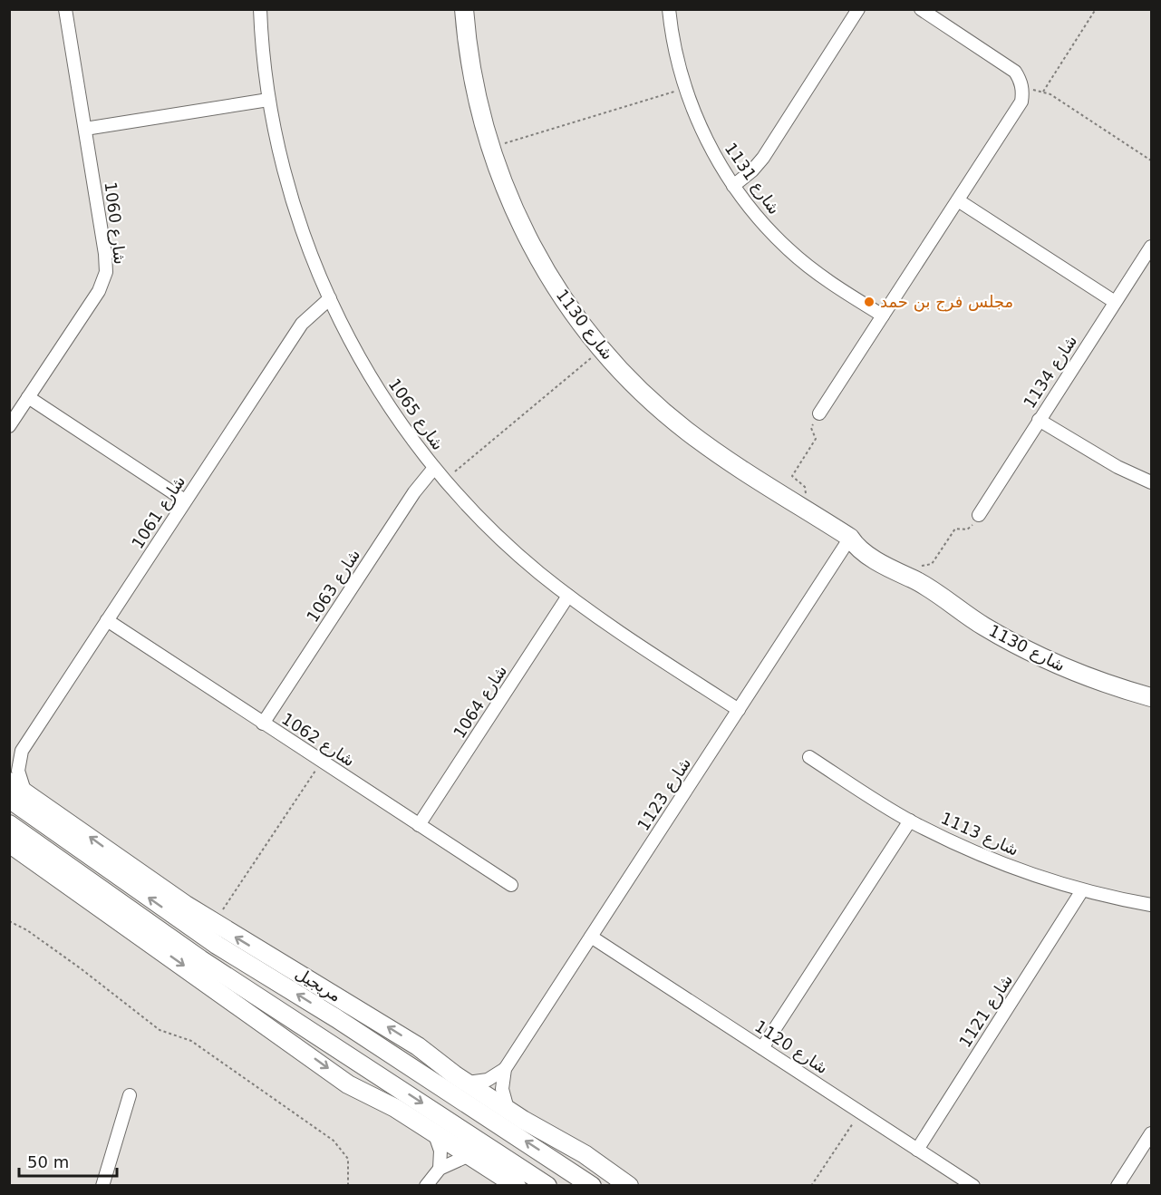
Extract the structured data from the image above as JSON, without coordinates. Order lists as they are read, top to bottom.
{
  "streets": {
    "street": [
      "شارع 1131",
      "شارع 1060",
      "شارع 1130",
      "شارع 1134",
      "شارع 1065",
      "شارع 1061",
      "شارع 1063",
      "شارع 1064",
      "شارع 1062",
      "شارع 1123",
      "شارع 1113",
      "مريجيل",
      "شارع 1121",
      "شارع 1120"
    ]
  },
  "crossings": [
    ["شارع 1130", "شارع 1123"],
    ["شارع 1065", "شارع 1061"],
    ["شارع 1065", "شارع 1063"],
    ["شارع 1065", "شارع 1064"],
    ["شارع 1065", "شارع 1123"],
    ["شارع 1061", "شارع 1062"],
    ["شارع 1061", "مريجيل"],
    ["شارع 1063", "شارع 1062"],
    ["شارع 1064", "شارع 1062"],
    ["شارع 1123", "شارع 1120"],
    ["شارع 1113", "شارع 1121"],
    ["شارع 1121", "شارع 1120"]
  ],
  "places": ["مجلس فرج بن حمد"],
  "scale_bar": "50 m"
}
